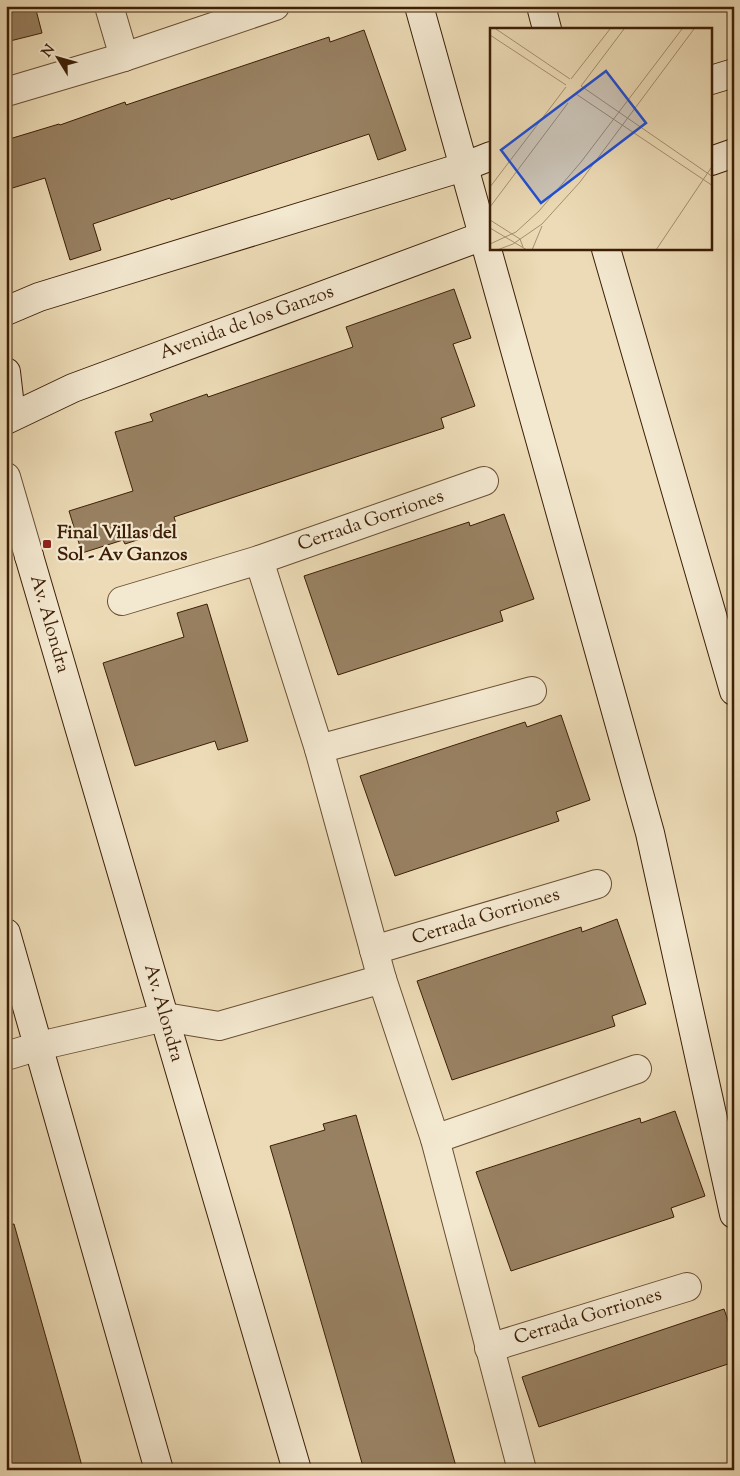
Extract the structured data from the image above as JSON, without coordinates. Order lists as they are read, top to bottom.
{
  "streets": {
    "street": ["Avenida de los Ganzos", "Cerrada Gorriones", "Av. Alondra"]
  },
  "places": {
    "transit": ["Final Villas del Sol - Av Ganzos"]
  },
  "north": "top left"
}
